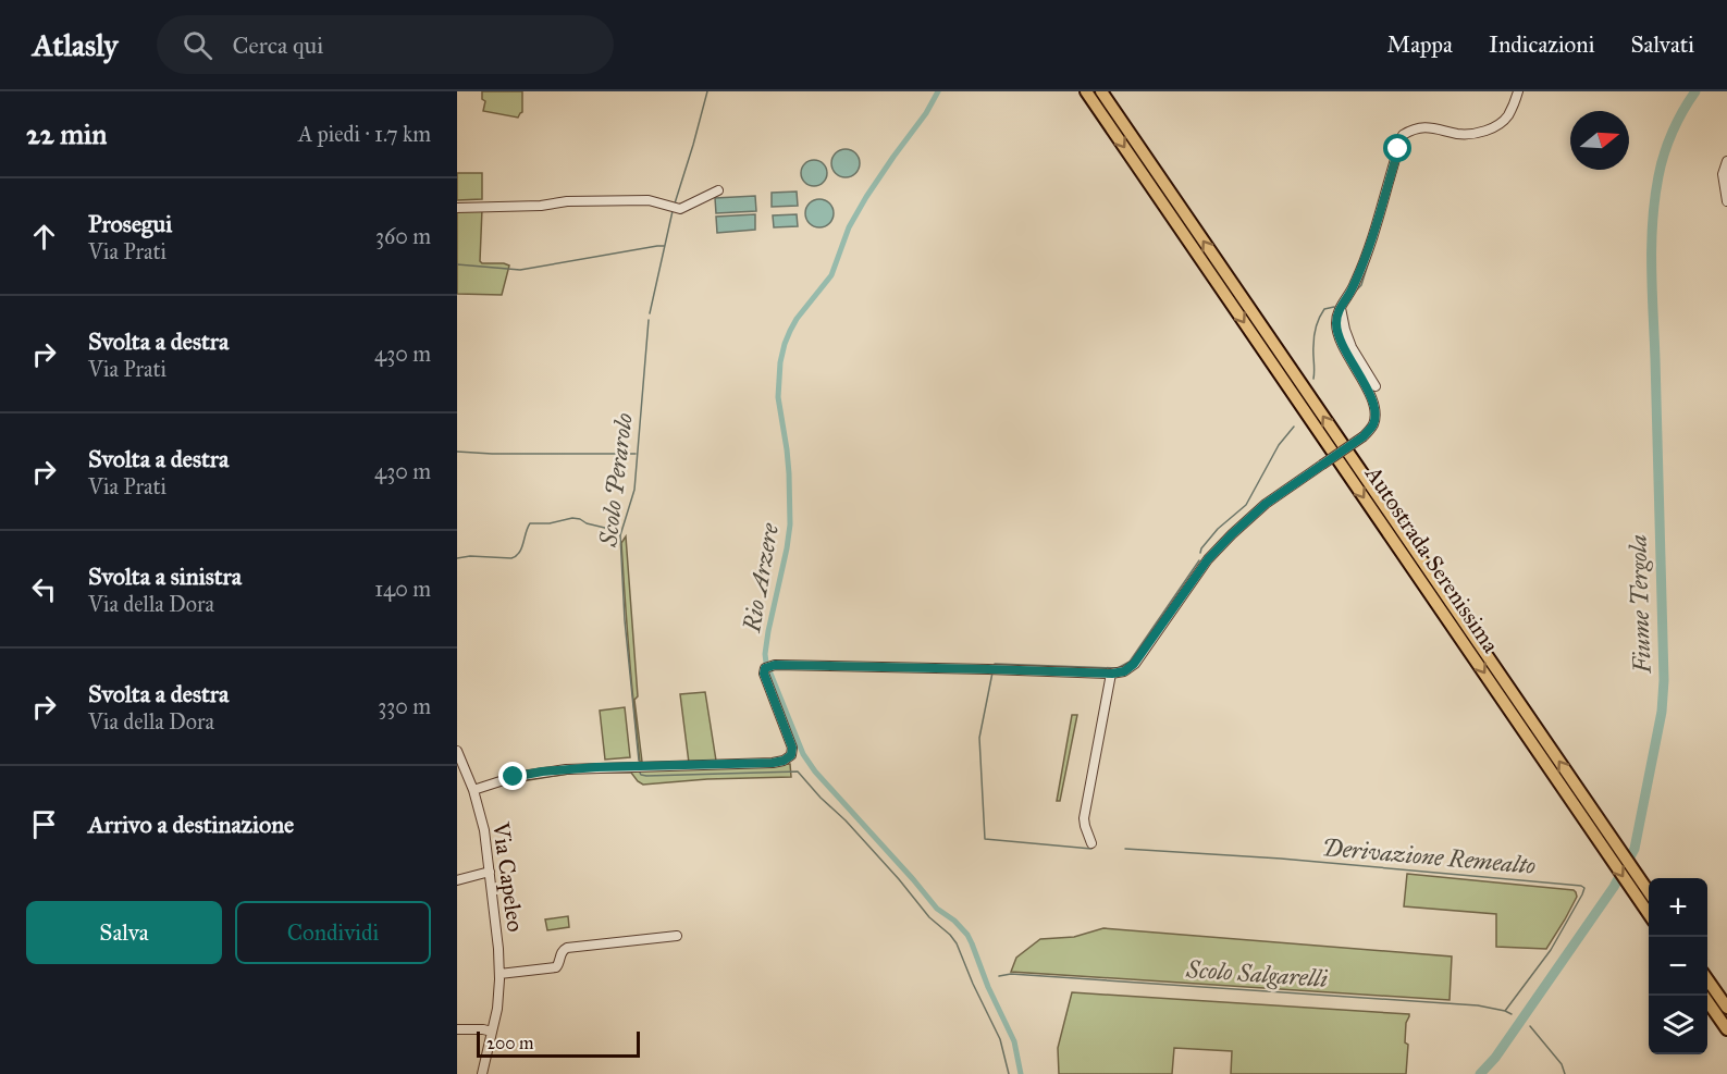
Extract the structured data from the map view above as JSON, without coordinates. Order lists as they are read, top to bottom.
{
  "streets": {
    "highway": ["Autostrada Serenissima"],
    "street": ["Via Capeleo"]
  },
  "water": [
    "Scolo Perarolo",
    "Rio Arzere",
    "Fiume Tergola",
    "Derivazione Remealto",
    "Scolo Salgarelli"
  ],
  "scale_bar": "200 m",
  "north": "right",
  "page": {
    "header": "Atlasly",
    "search": "Cerca qui",
    "nav": ["Mappa", "Indicazioni", "Salvati"],
    "heading": ["22 min", "A piedi · 1.7 km"],
    "list": [
      ["Prosegui", "Via Prati", "360 m"],
      ["Svolta a destra", "Via Prati", "430 m"],
      ["Svolta a destra", "Via Prati", "430 m"],
      ["Svolta a sinistra", "Via della Dora", "140 m"],
      ["Svolta a destra", "Via della Dora", "330 m"],
      "Arrivo a destinazione"
    ],
    "map_buttons": ["+", "−"],
    "buttons": ["Salva", "Condividi"],
    "scale": "200 m"
  }
}
